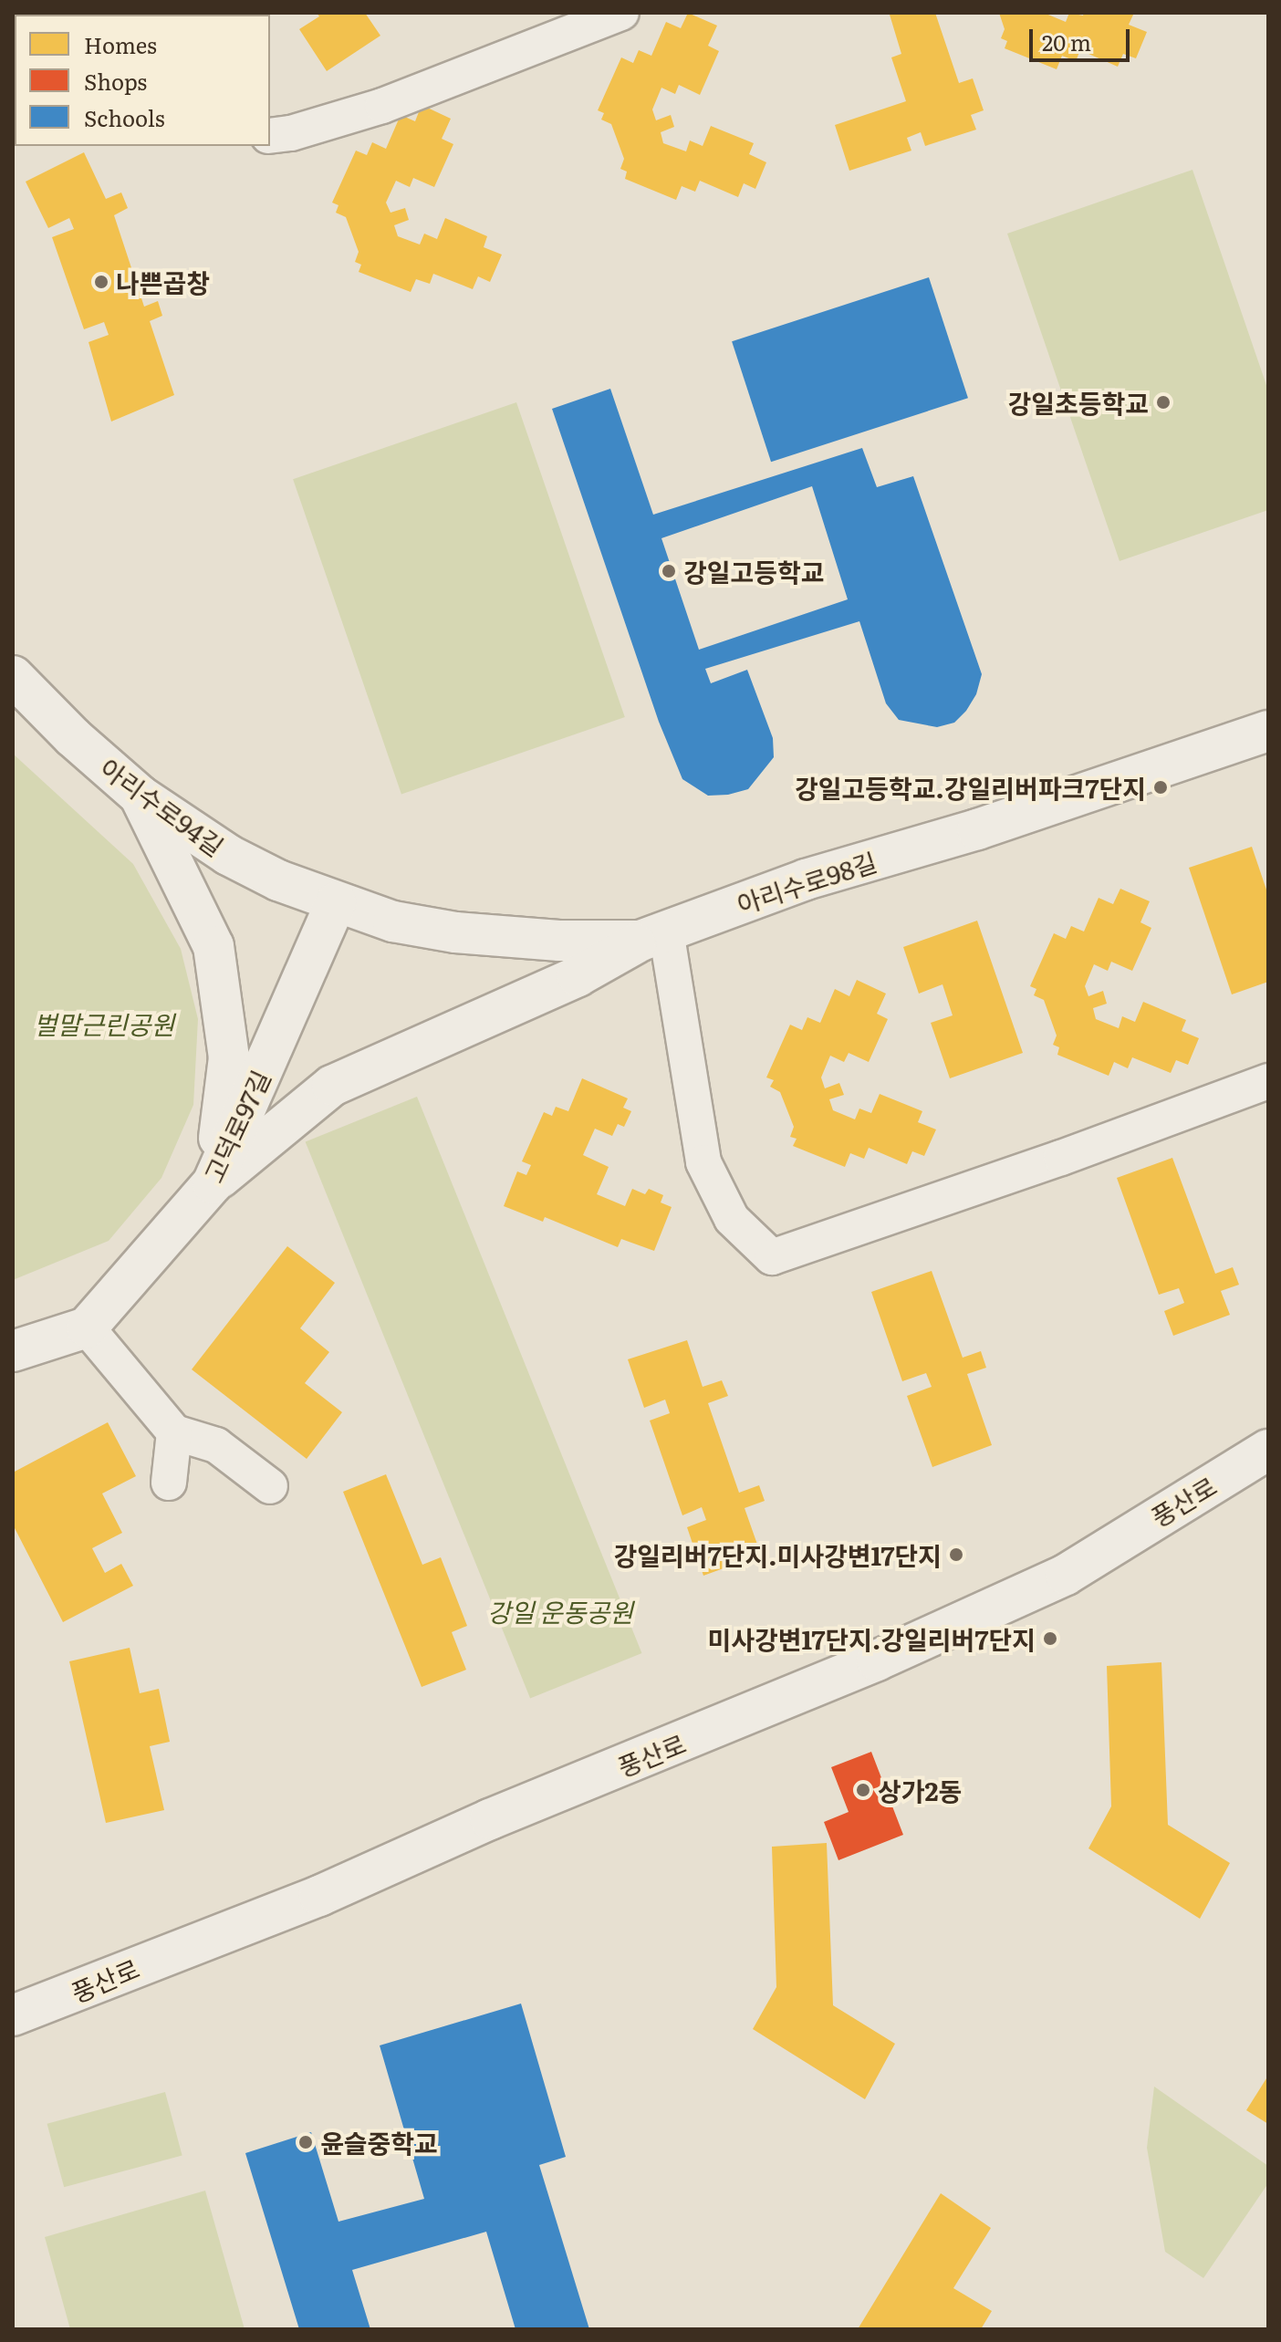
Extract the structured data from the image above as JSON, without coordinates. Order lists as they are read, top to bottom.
{
  "streets": {
    "street": [
      "아리수로94길",
      "아리수로98길",
      "고덕로97길",
      "풍산로"
    ]
  },
  "crossings": [
    ["아리수로94길", "아리수로98길"],
    ["아리수로94길", "고덕로97길"],
    ["아리수로98길", "고덕로97길"]
  ],
  "parks": ["벌말근린공원", "강일 운동공원"],
  "places": [
    "나쁜곱창",
    "강일초등학교",
    "강일고등학교",
    "강일고등학교.강일리버파크7단지",
    "강일리버7단지.미사강변17단지",
    "미사강변17단지.강일리버7단지",
    "상가2동",
    "윤슬중학교"
  ],
  "legend": ["Homes", "Shops", "Schools"],
  "scale_bar": "20 m"
}
